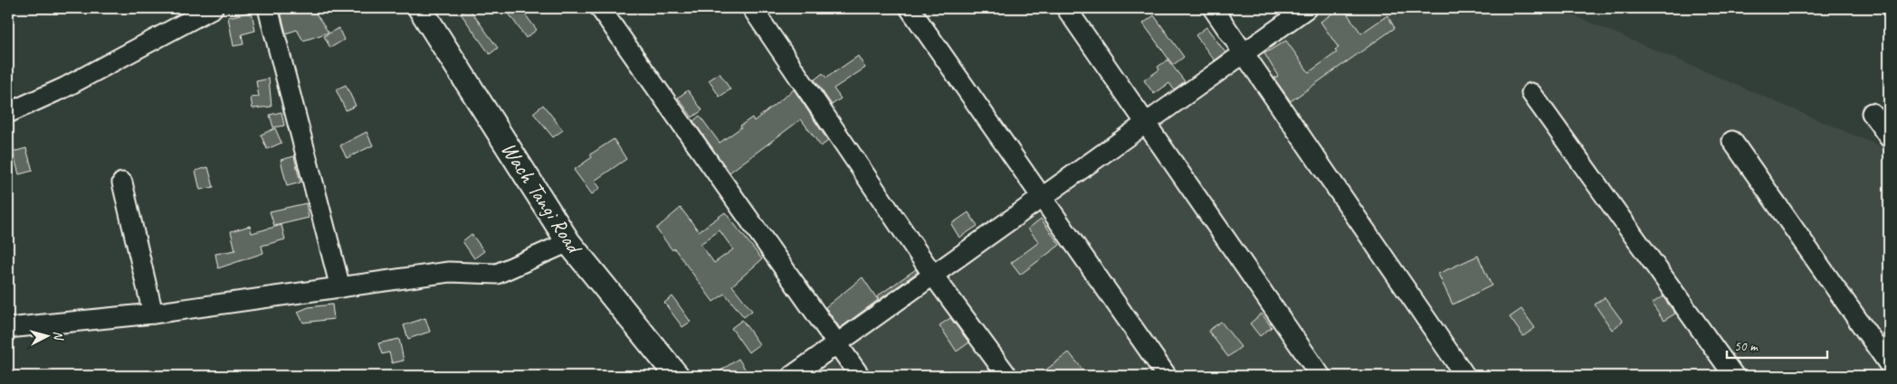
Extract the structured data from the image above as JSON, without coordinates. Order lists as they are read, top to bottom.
{
  "streets": {
    "main road": ["Wach Tangi Road"]
  },
  "scale_bar": "50 m",
  "north": "right"
}
